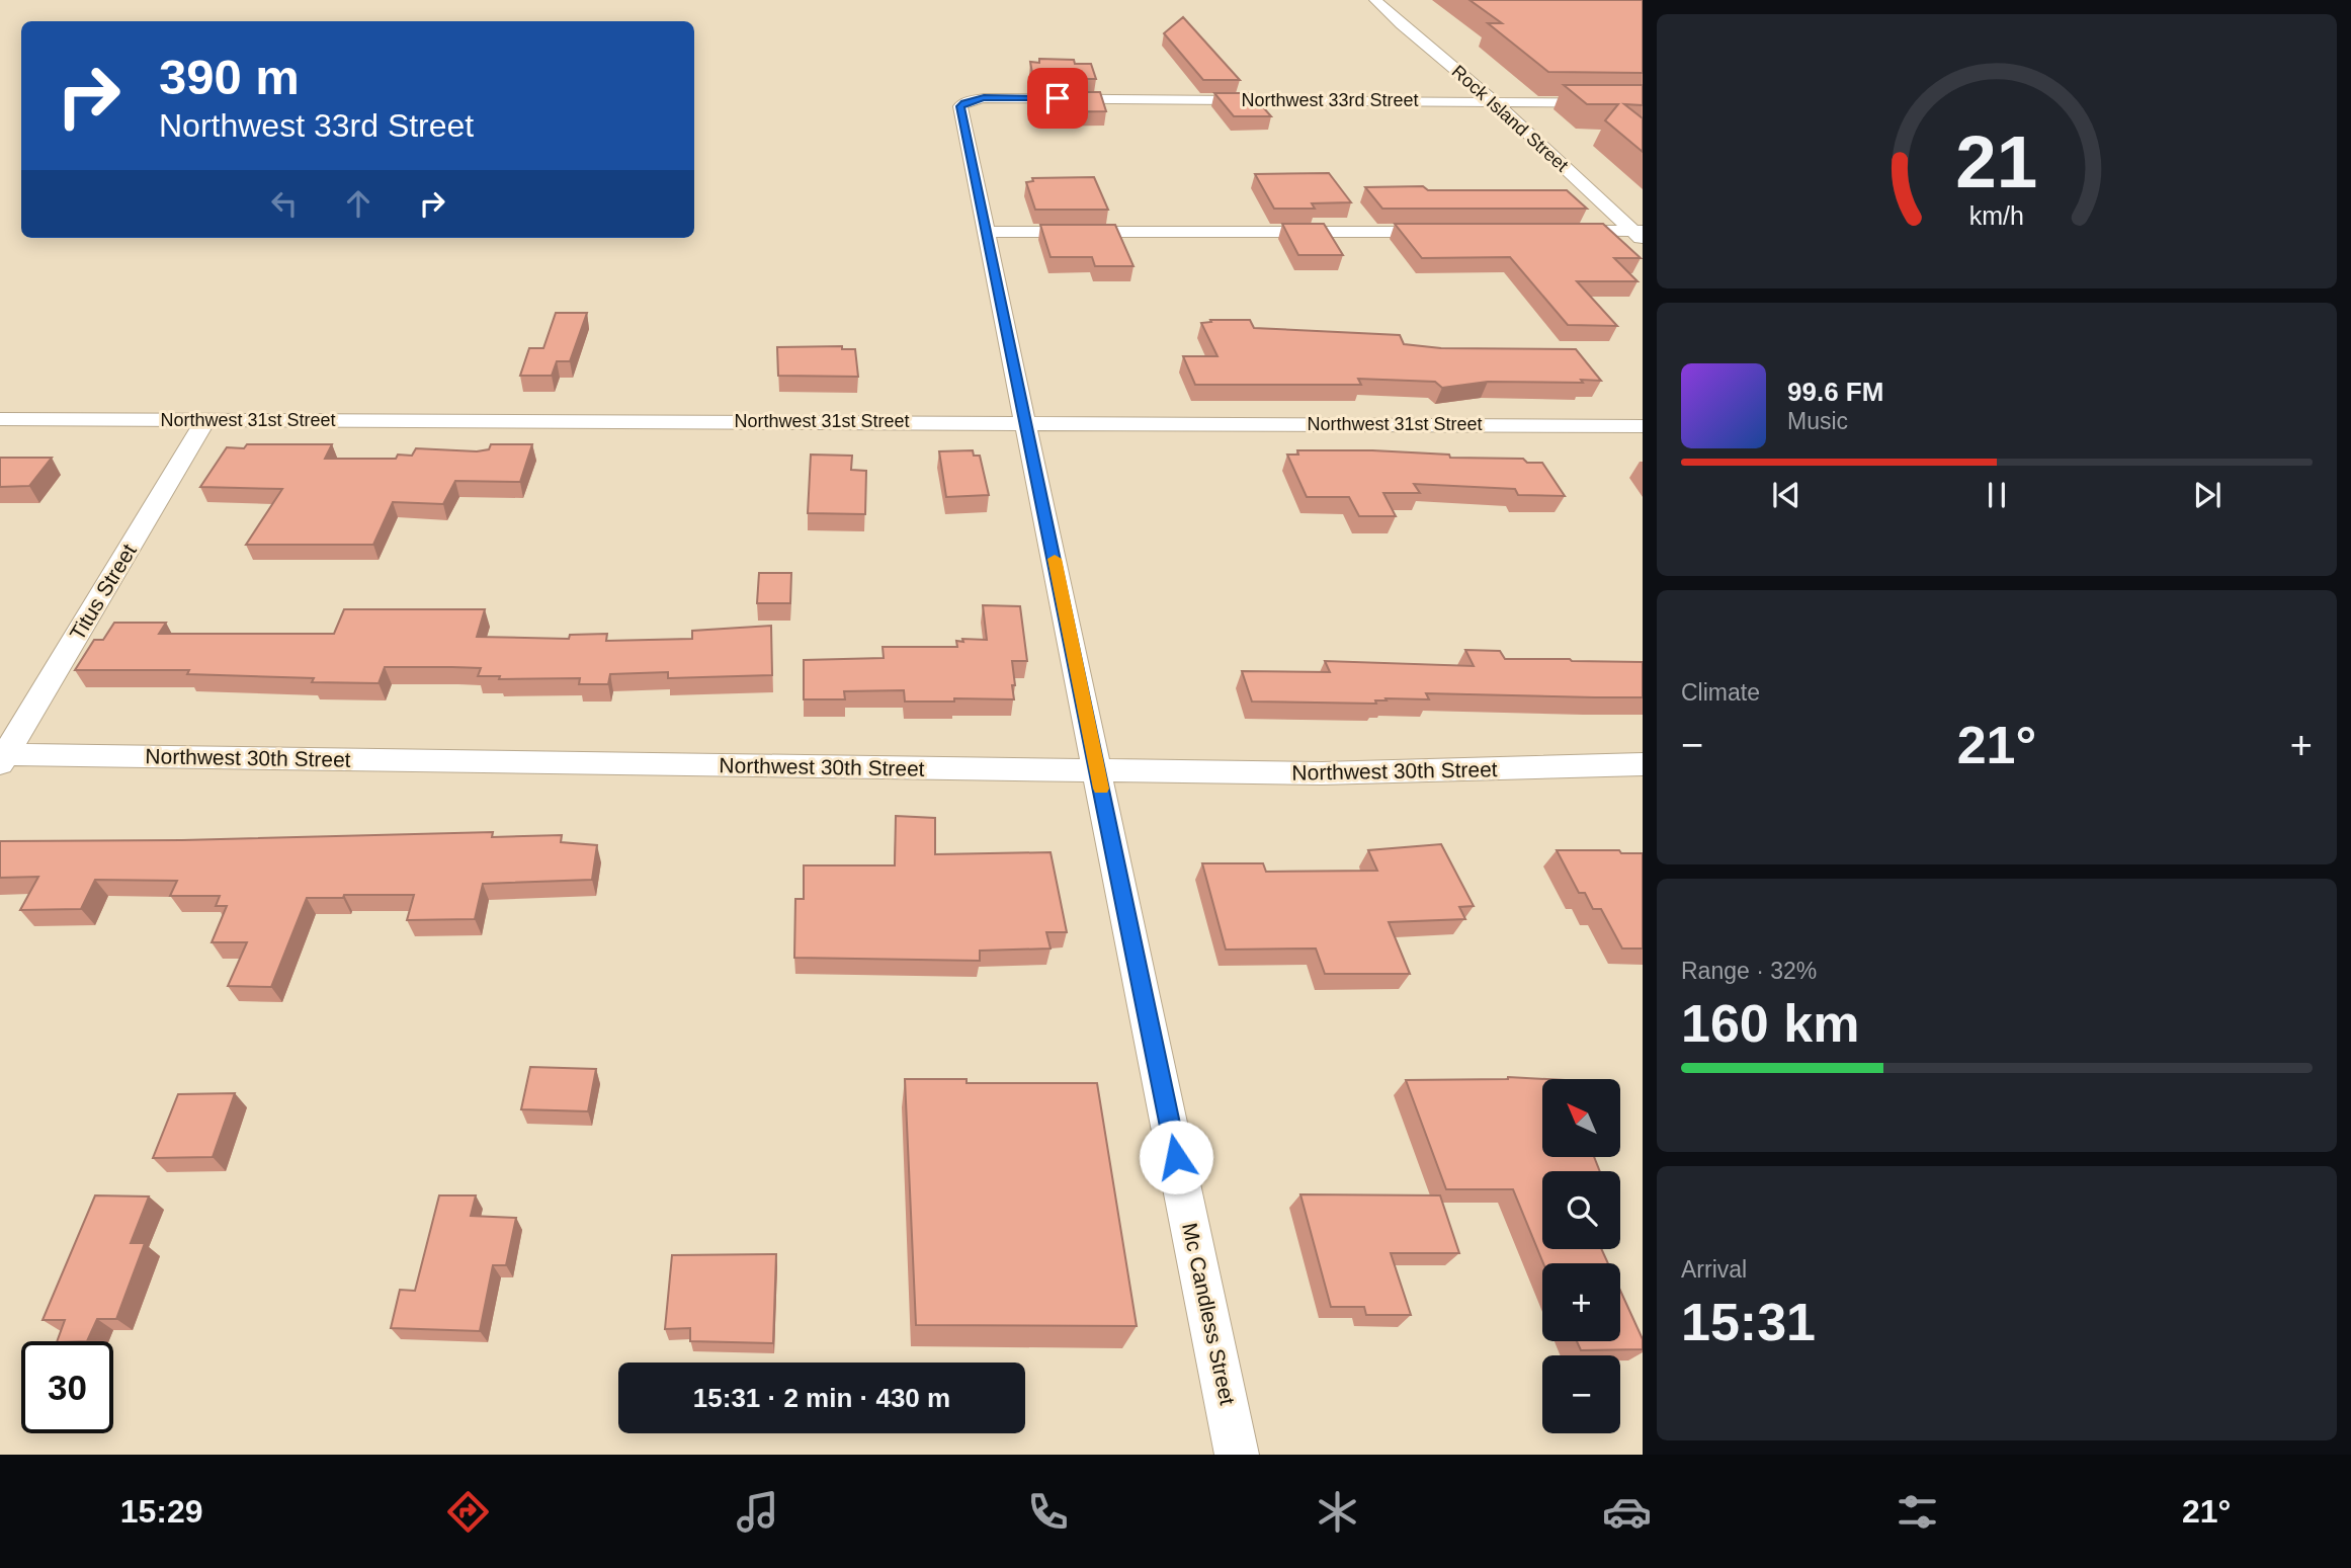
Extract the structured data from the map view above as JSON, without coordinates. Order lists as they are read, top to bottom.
{
  "streets": {
    "street": [
      "Northwest 33rd Street",
      "Rock Island Street",
      "Northwest 31st Street",
      "Titus Street",
      "Northwest 30th Street",
      "Mc Candless Street"
    ]
  },
  "crossings": [
    ["Northwest 33rd Street", "Rock Island Street"],
    ["Northwest 33rd Street", "Mc Candless Street"],
    ["Northwest 31st Street", "Titus Street"],
    ["Northwest 31st Street", "Mc Candless Street"],
    ["Titus Street", "Northwest 30th Street"],
    ["Northwest 30th Street", "Mc Candless Street"]
  ],
  "north": "top left",
  "page": {
    "turn": ["390 m", "Northwest 33rd Street"],
    "song": ["99.6 FM", "Music"],
    "tile": [
      "Climate",
      ["Range · 32%", "160 km"],
      ["Arrival", "15:31"]
    ],
    "heat": ["−", "21°", "+"],
    "map_buttons": ["+", "−"],
    "limit": "30",
    "trip": "15:31 · 2 min · 430 m",
    "tabs": ["15:29", "21°"],
    "gauge": ["21", "km/h"]
  }
}
